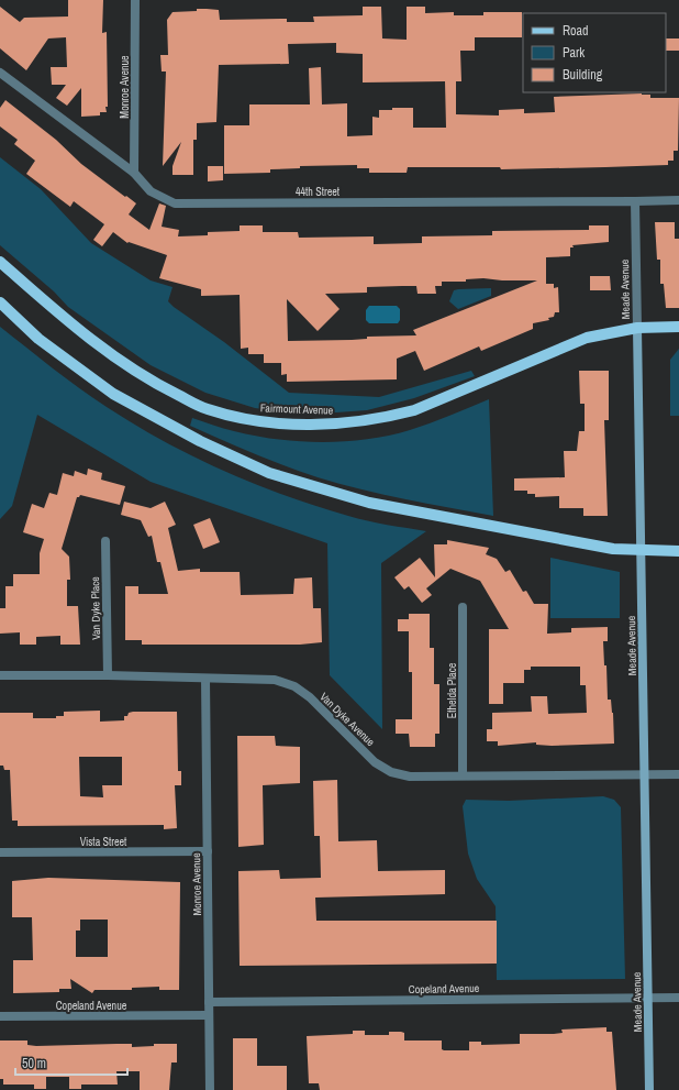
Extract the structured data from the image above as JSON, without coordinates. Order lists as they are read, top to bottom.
{
  "streets": {
    "main road": ["Meade Avenue", "Fairmount Avenue"],
    "street": [
      "Monroe Avenue",
      "44th Street",
      "Van Dyke Place",
      "Ethelda Place",
      "Van Dyke Avenue",
      "Vista Street",
      "Copeland Avenue"
    ]
  },
  "crossings": [
    ["Monroe Avenue", "44th Street"],
    ["Monroe Avenue", "Van Dyke Avenue"],
    ["Monroe Avenue", "Vista Street"],
    ["Monroe Avenue", "Copeland Avenue"],
    ["44th Street", "Meade Avenue"],
    ["Meade Avenue", "Fairmount Avenue"],
    ["Meade Avenue", "Van Dyke Avenue"],
    ["Meade Avenue", "Copeland Avenue"],
    ["Van Dyke Place", "Van Dyke Avenue"],
    ["Ethelda Place", "Van Dyke Avenue"]
  ],
  "legend": ["Road", "Park", "Building"],
  "scale_bar": "50 m"
}
